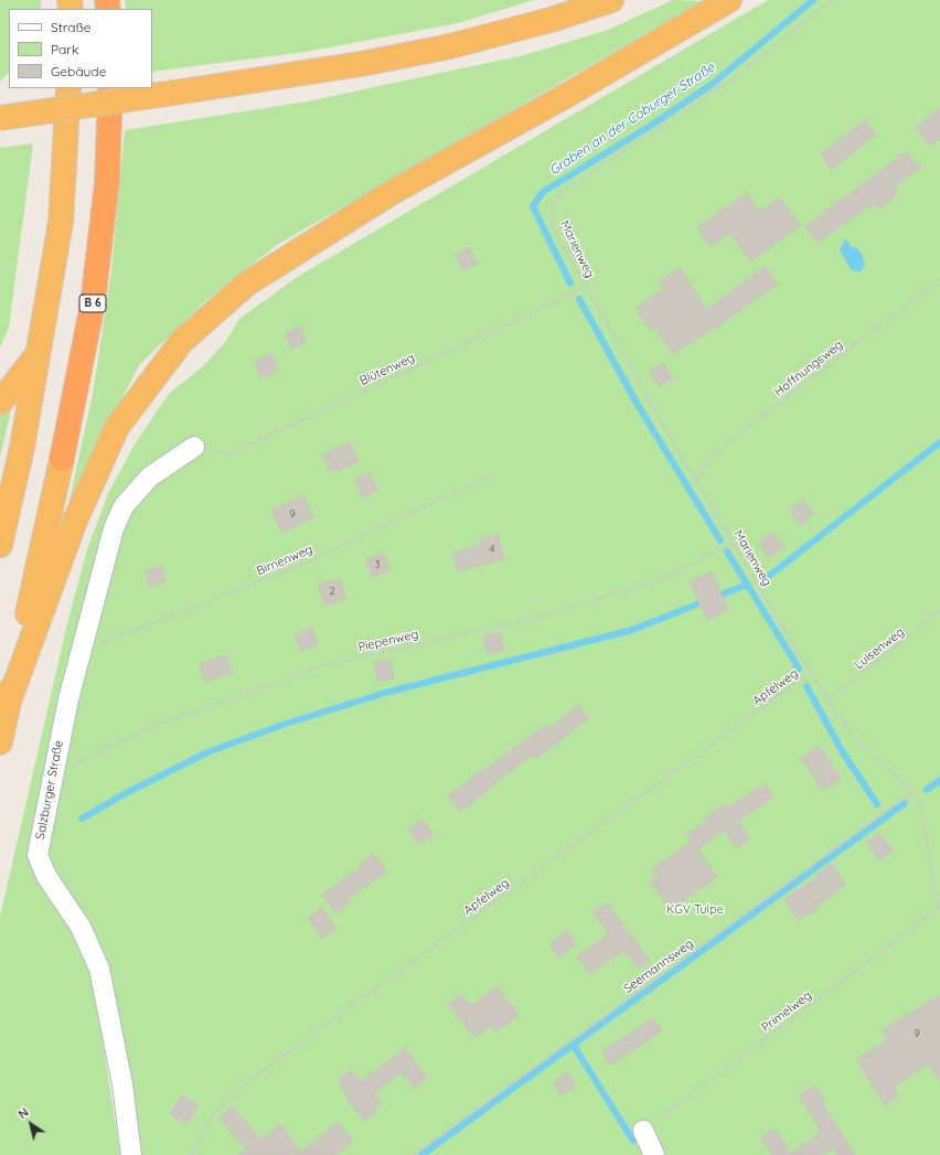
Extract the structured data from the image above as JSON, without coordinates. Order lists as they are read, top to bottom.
{
  "streets": {
    "highway": ["B 6"],
    "street": ["Salzburger Straße"],
    "path": [
      "Marienweg",
      "Hoffnungsweg",
      "Blütenweg",
      "Birnenweg",
      "Piepenweg",
      "Luisenweg",
      "Apfelweg",
      "Seemannsweg",
      "Primelweg"
    ]
  },
  "crossings": [
    ["Marienweg", "Hoffnungsweg"],
    ["Marienweg", "Blütenweg"],
    ["Marienweg", "Piepenweg"],
    ["Marienweg", "Luisenweg"],
    ["Marienweg", "Apfelweg"],
    ["Marienweg", "Seemannsweg"],
    ["Marienweg", "Primelweg"],
    ["Blütenweg", "Salzburger Straße"],
    ["Birnenweg", "Salzburger Straße"],
    ["Piepenweg", "Salzburger Straße"]
  ],
  "water": ["Graben an der Coburger Straße"],
  "parks": ["KGV Tulpe"],
  "house_numbers": [
    "9",
    "4",
    "3",
    "2",
    "9"
  ],
  "legend": ["Straße", "Park", "Gebäude"],
  "north": "top left"
}
